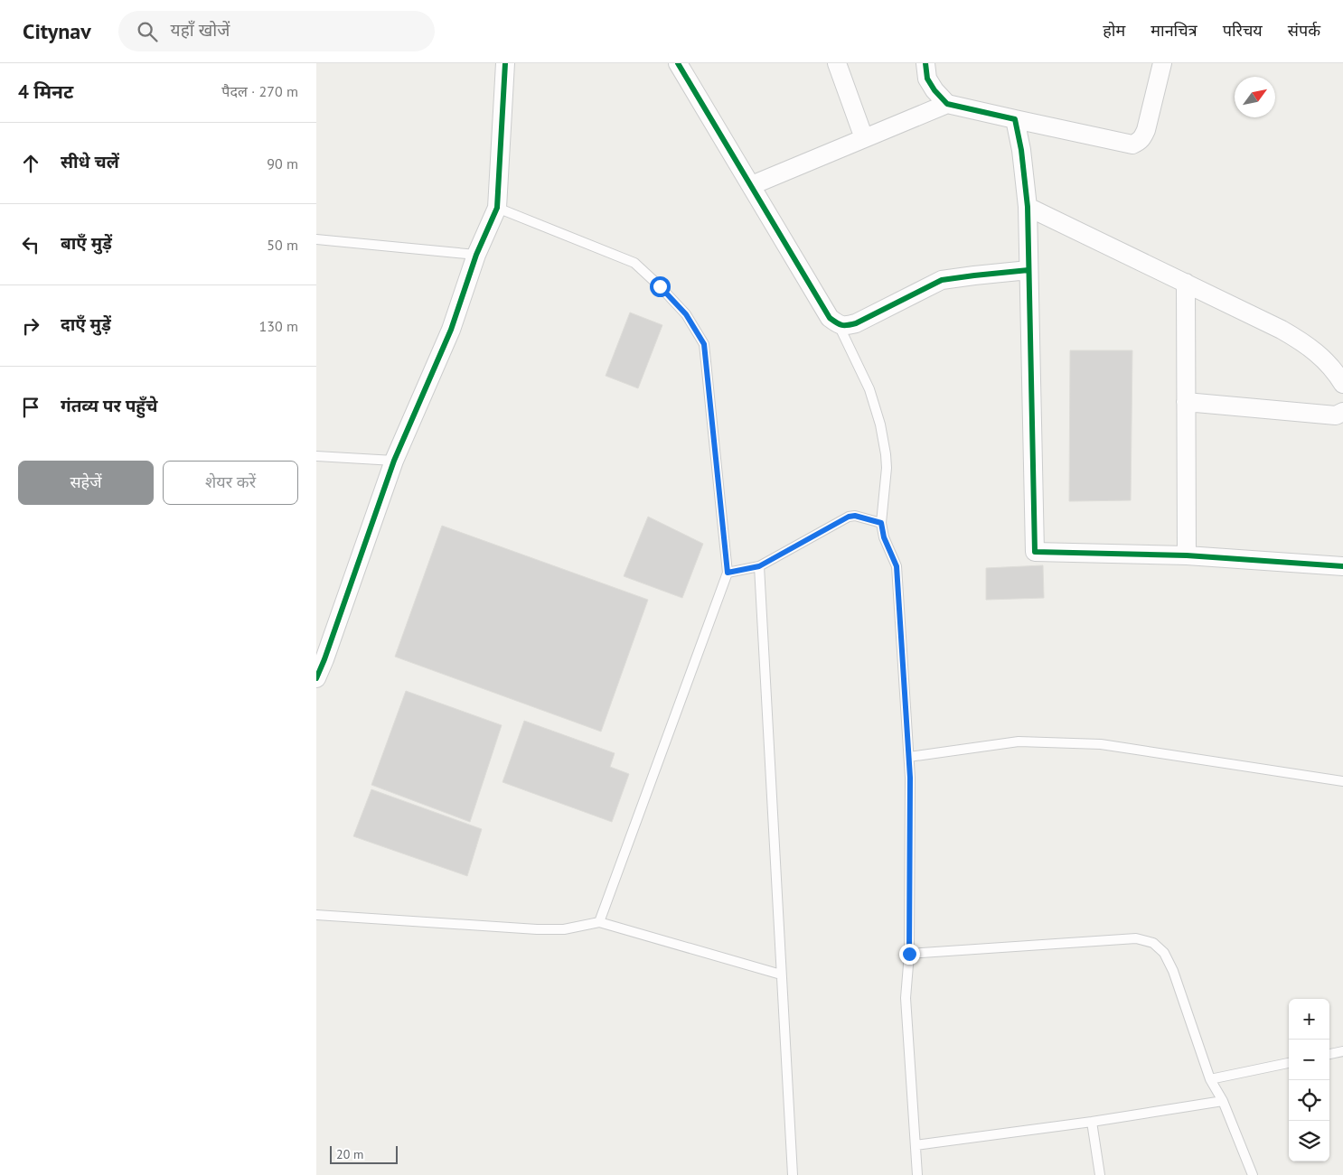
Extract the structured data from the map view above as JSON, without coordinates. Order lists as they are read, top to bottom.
{
  "scale_bar": "20 m",
  "north": "top right",
  "page": {
    "header": "Citynav",
    "search": "यहाँ खोजें",
    "nav": [
      "होम",
      "मानचित्र",
      "परिचय",
      "संपर्क"
    ],
    "heading": ["4 मिनट", "पैदल · 270 m"],
    "list": [
      ["सीधे चलें", "90 m"],
      ["बाएँ मुड़ें", "50 m"],
      ["दाएँ मुड़ें", "130 m"],
      "गंतव्य पर पहुँचे"
    ],
    "buttons": ["सहेजें", "शेयर करें"],
    "map_buttons": ["+", "−"],
    "scale": "20 m"
  }
}
